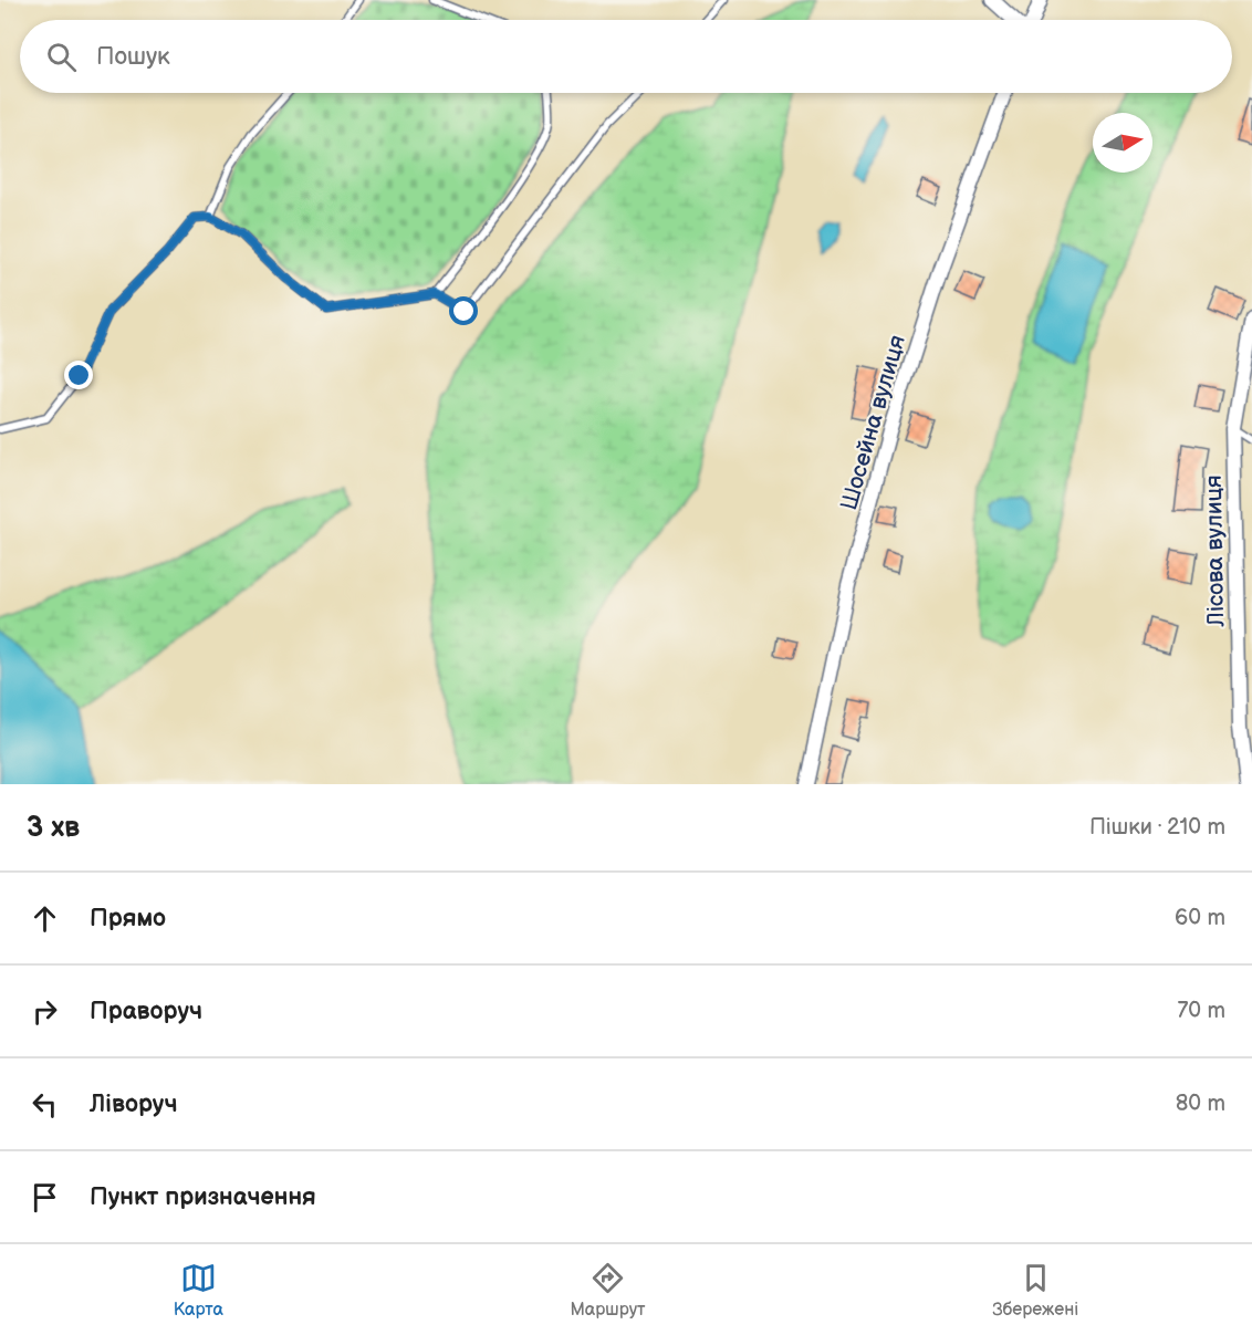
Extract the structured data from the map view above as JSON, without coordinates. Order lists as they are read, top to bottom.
{
  "streets": {
    "street": ["Шосейна вулиця", "Лісова вулиця"]
  },
  "north": "right",
  "page": {
    "search": "Пошук",
    "heading": ["3 хв", "Пішки · 210 m"],
    "list": [
      ["Прямо", "60 m"],
      ["Праворуч", "70 m"],
      ["Ліворуч", "80 m"],
      "Пункт призначення"
    ],
    "nav": ["Карта", "Маршрут", "Збережені"]
  }
}
